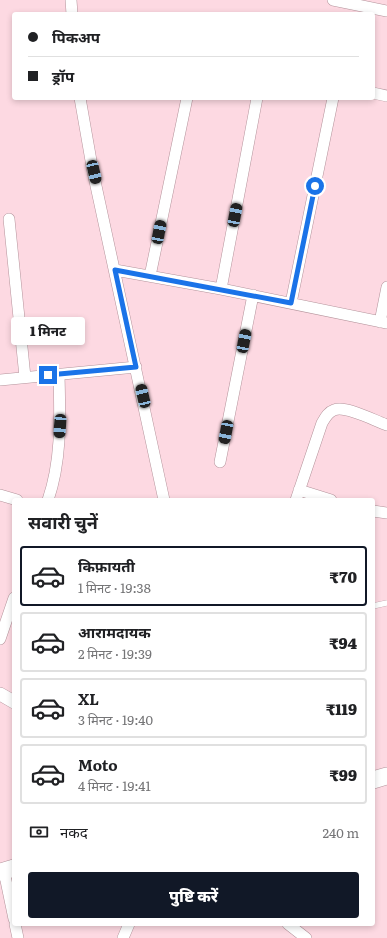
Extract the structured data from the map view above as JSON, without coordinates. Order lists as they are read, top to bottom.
{
  "page": {
    "banner": ["पिकअप", "ड्रॉप"],
    "bubble": "1 मिनट",
    "heading": "सवारी चुनें",
    "list": [
      {
        "name": "किफ़ायती",
        "note": "1 मिनट · 19:38",
        "value": "₹70"
      },
      {
        "name": "आरामदायक",
        "note": "2 मिनट · 19:39",
        "value": "₹94"
      },
      {
        "name": "XL",
        "note": "3 मिनट · 19:40",
        "value": "₹119"
      },
      {
        "name": "Moto",
        "note": "4 मिनट · 19:41",
        "value": "₹99"
      }
    ],
    "pay": ["नकद", "240 m"],
    "buttons": "पुष्टि करें"
  }
}
